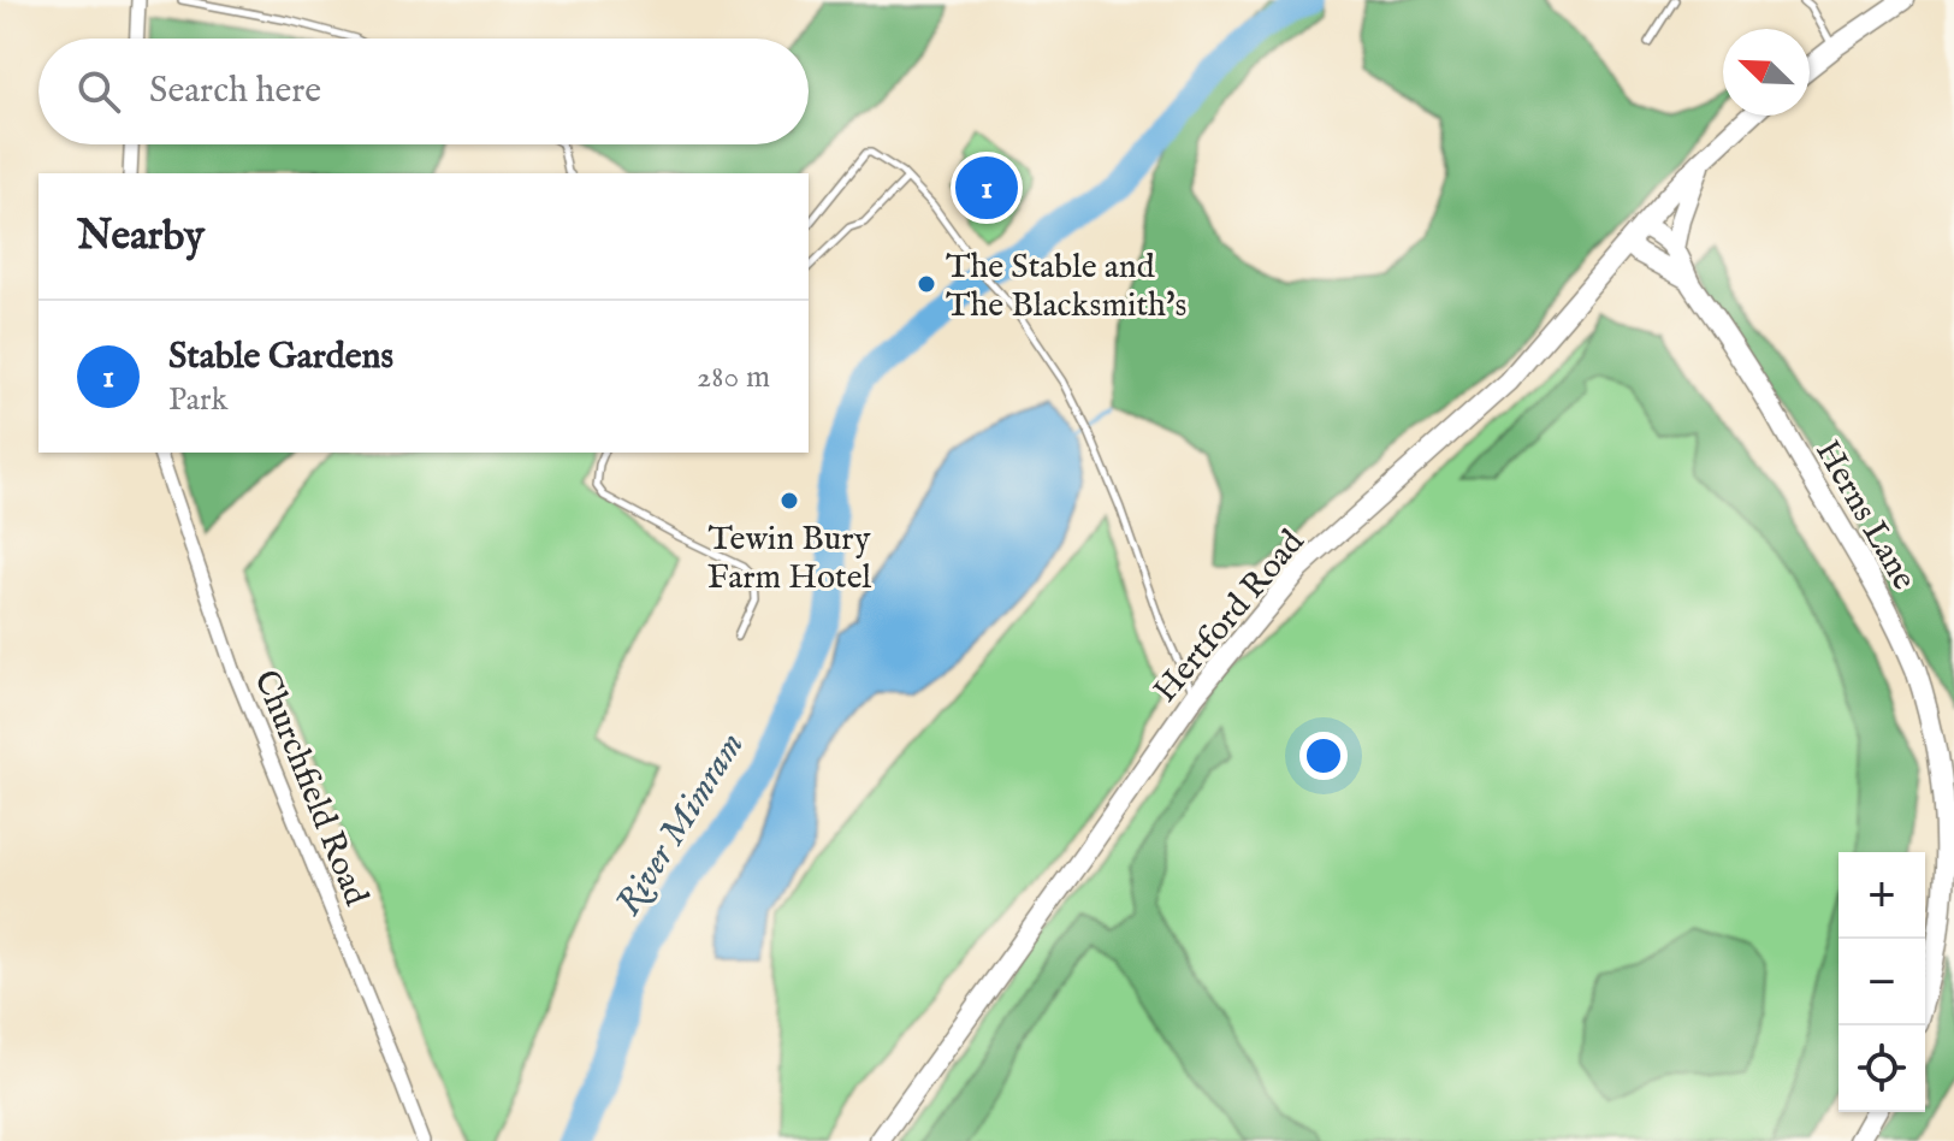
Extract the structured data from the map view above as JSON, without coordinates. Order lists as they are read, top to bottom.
{
  "streets": {
    "main road": ["Herns Lane", "Hertford Road"],
    "street": ["Churchfield Road"]
  },
  "crossings": [
    ["Herns Lane", "Hertford Road"]
  ],
  "water": ["River Mimram"],
  "places": ["The Stable and The Blacksmith's", "Tewin Bury Farm Hotel"],
  "north": "top left",
  "page": {
    "search": "Search here",
    "pins": "1",
    "heading": "Nearby",
    "list": [
      {
        "mark": "1",
        "name": "Stable Gardens",
        "note": "Park",
        "value": "280 m"
      }
    ],
    "map_buttons": ["+", "−"]
  }
}
